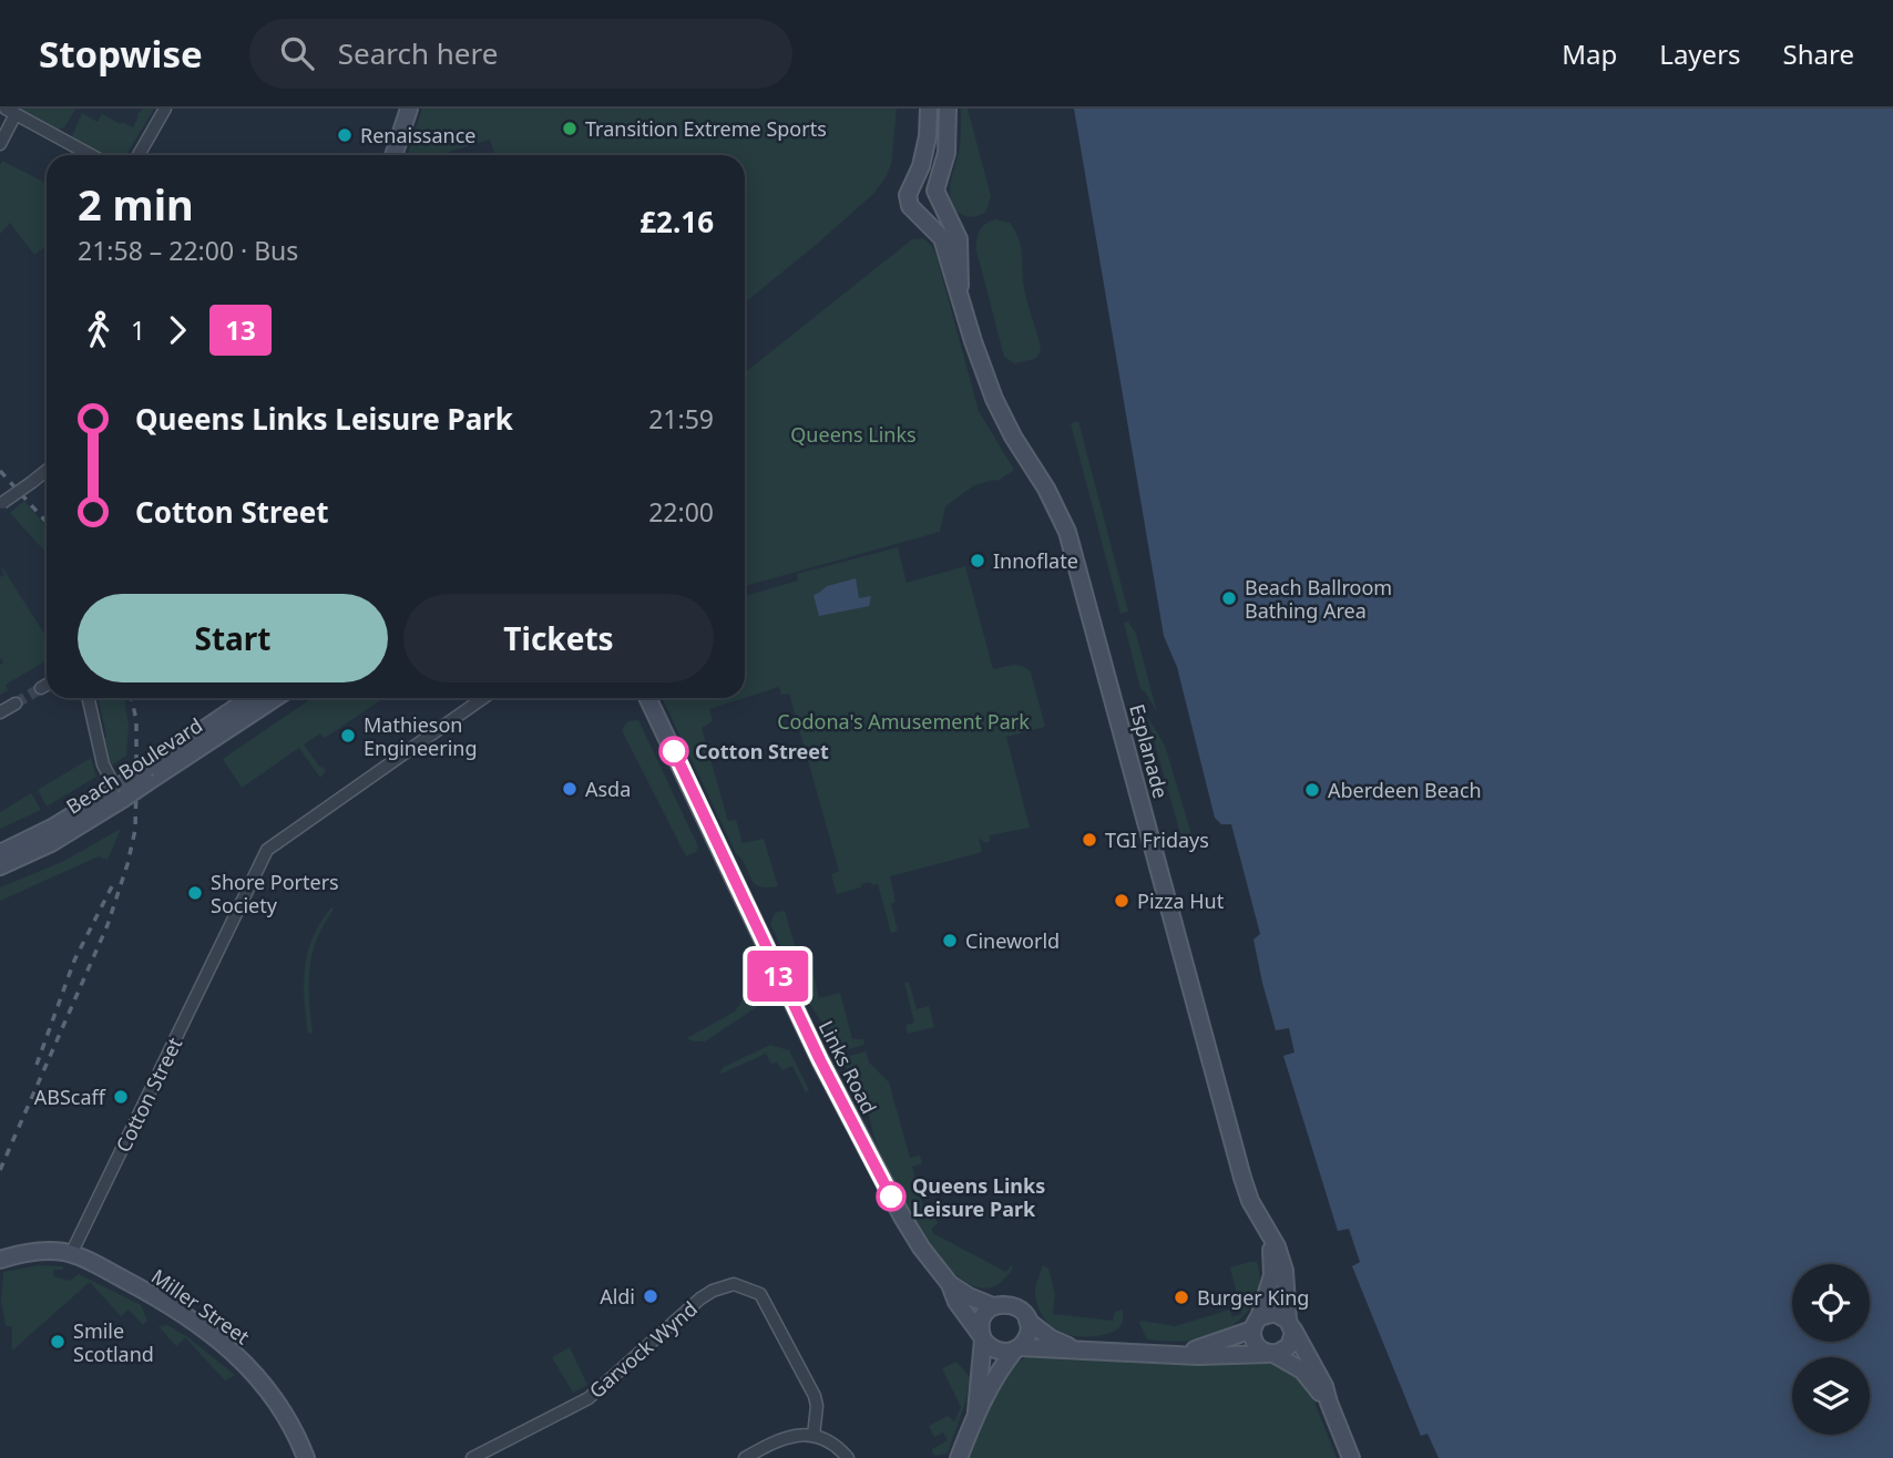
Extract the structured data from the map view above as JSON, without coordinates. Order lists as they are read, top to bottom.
{
  "streets": {
    "street": [
      "Esplanade",
      "Beach Boulevard",
      "Links Road",
      "Cotton Street",
      "Miller Street",
      "Garvock Wynd"
    ]
  },
  "crossings": [
    ["Cotton Street", "Miller Street"]
  ],
  "parks": ["Queens Links", "Codona's Amusement Park"],
  "places": [
    "Transition Extreme Sports",
    "Renaissance",
    "Innoflate",
    "Beach Ballroom Bathing Area",
    "Mathieson Engineering",
    "Cotton Street",
    "Asda",
    "Aberdeen Beach",
    "TGI Fridays",
    "Shore Porters Society",
    "Pizza Hut",
    "Cineworld",
    "ABScaff",
    "Queens Links Leisure Park",
    "Aldi",
    "Burger King",
    "Smile Scotland"
  ],
  "lines": ["bus line 13"],
  "page": {
    "header": "Stopwise",
    "search": "Search here",
    "nav": ["Map", "Layers", "Share"],
    "on_map": "13",
    "heading": ["2 min", "21:58 – 22:00 · Bus", "£2.16"],
    "legs": ["1", "13"],
    "list": [
      {
        "name": "Queens Links Leisure Park",
        "value": "21:59"
      },
      {
        "name": "Cotton Street",
        "value": "22:00"
      }
    ],
    "buttons": ["Start", "Tickets"]
  }
}
